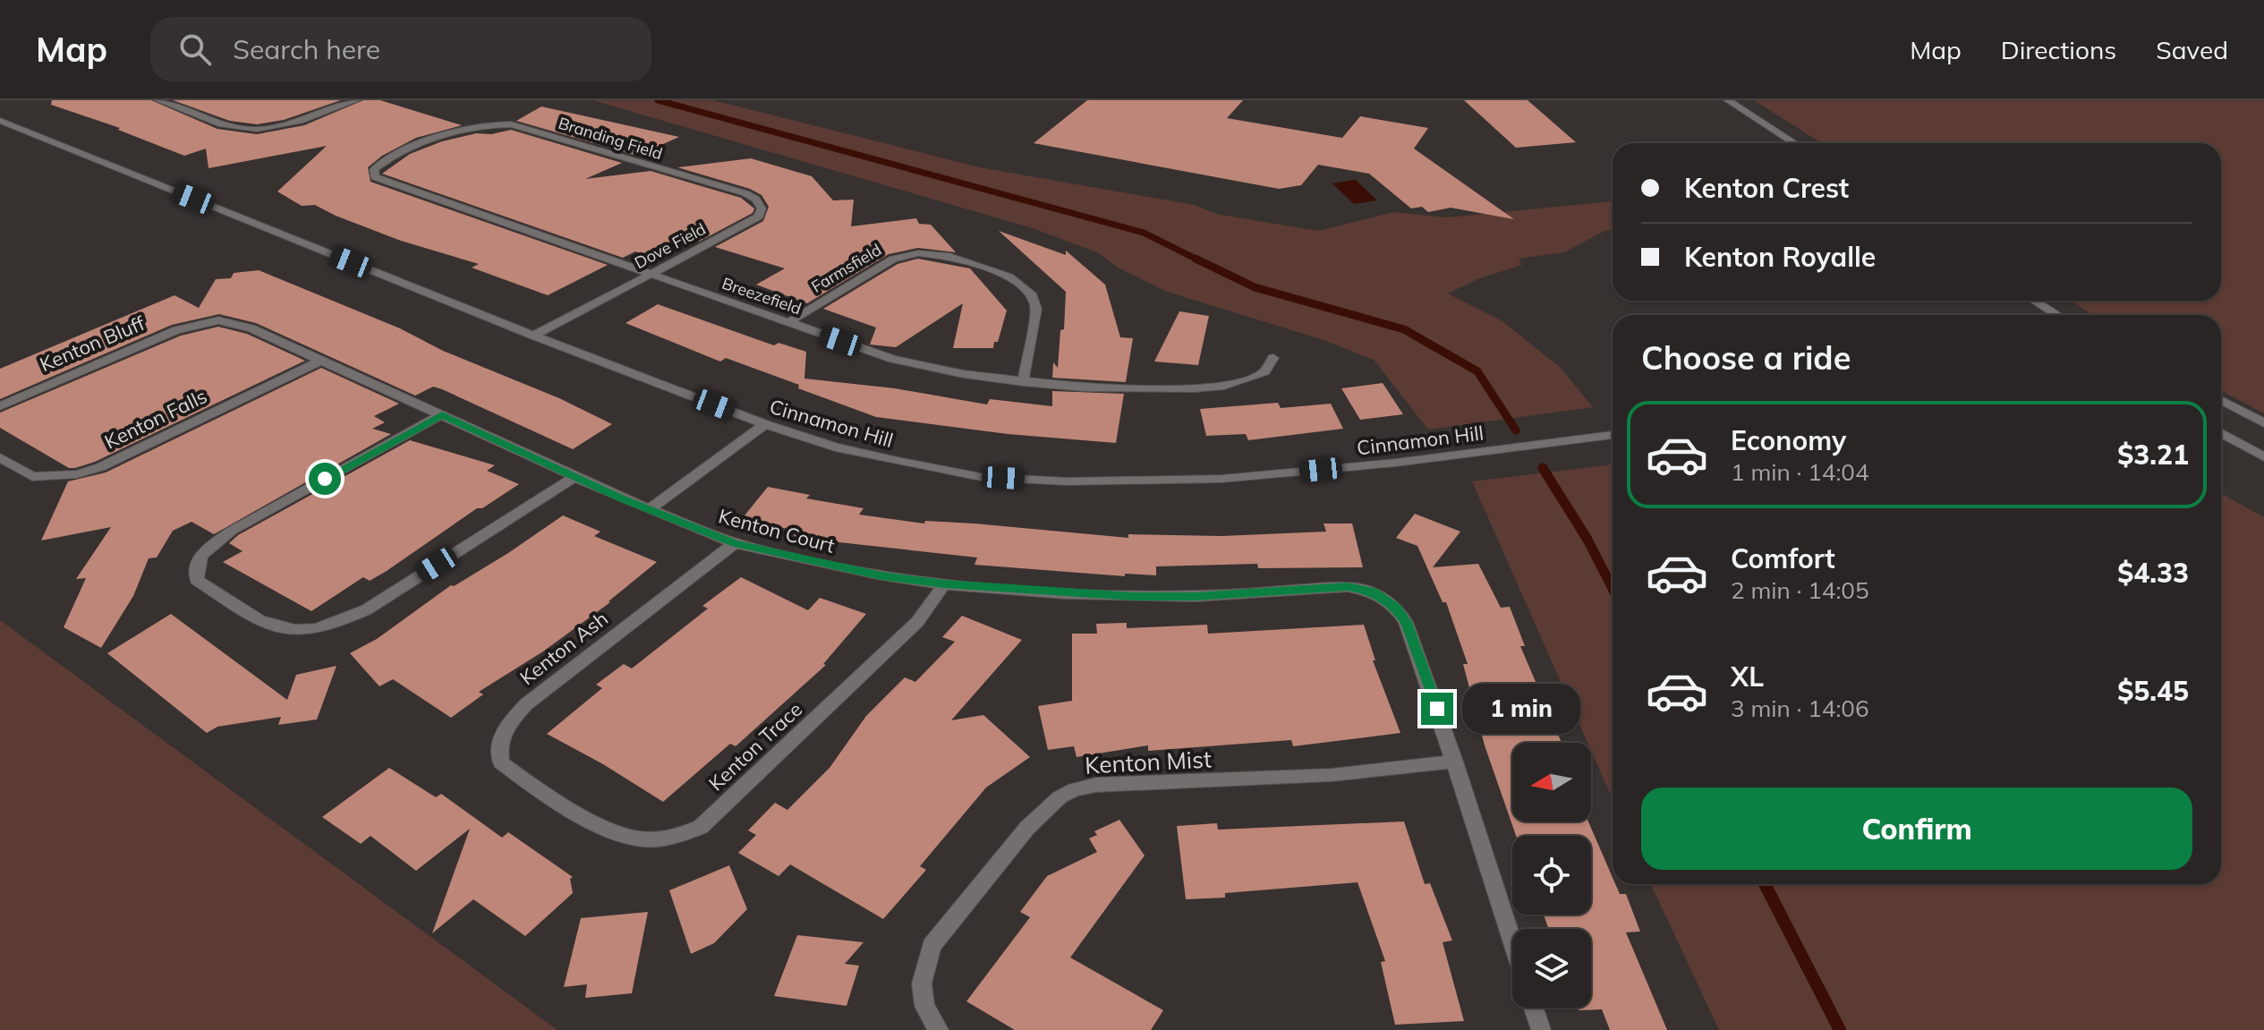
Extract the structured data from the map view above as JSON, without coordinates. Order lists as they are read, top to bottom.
{
  "streets": {
    "street": [
      "Branding Field",
      "Dove Field",
      "Farmsfield",
      "Breezefield",
      "Kenton Bluff",
      "Kenton Falls",
      "Cinnamon Hill",
      "Kenton Court",
      "Kenton Ash",
      "Kenton Trace",
      "Kenton Mist"
    ]
  },
  "crossings": [
    ["Branding Field", "Dove Field"],
    ["Branding Field", "Breezefield"],
    ["Dove Field", "Breezefield"],
    ["Dove Field", "Cinnamon Hill"],
    ["Farmsfield", "Breezefield"],
    ["Kenton Bluff", "Kenton Court"],
    ["Kenton Falls", "Kenton Court"],
    ["Kenton Court", "Kenton Ash"],
    ["Kenton Court", "Kenton Trace"],
    ["Kenton Court", "Kenton Mist"],
    ["Kenton Ash", "Kenton Trace"]
  ],
  "north": "left",
  "page": {
    "header": "Map",
    "search": "Search here",
    "nav": ["Map", "Directions", "Saved"],
    "banner": ["Kenton Crest", "Kenton Royalle"],
    "heading": "Choose a ride",
    "list": [
      {
        "name": "Economy",
        "note": "1 min · 14:04",
        "value": "$3.21"
      },
      {
        "name": "Comfort",
        "note": "2 min · 14:05",
        "value": "$4.33"
      },
      {
        "name": "XL",
        "note": "3 min · 14:06",
        "value": "$5.45"
      }
    ],
    "bubble": "1 min",
    "buttons": "Confirm"
  }
}
